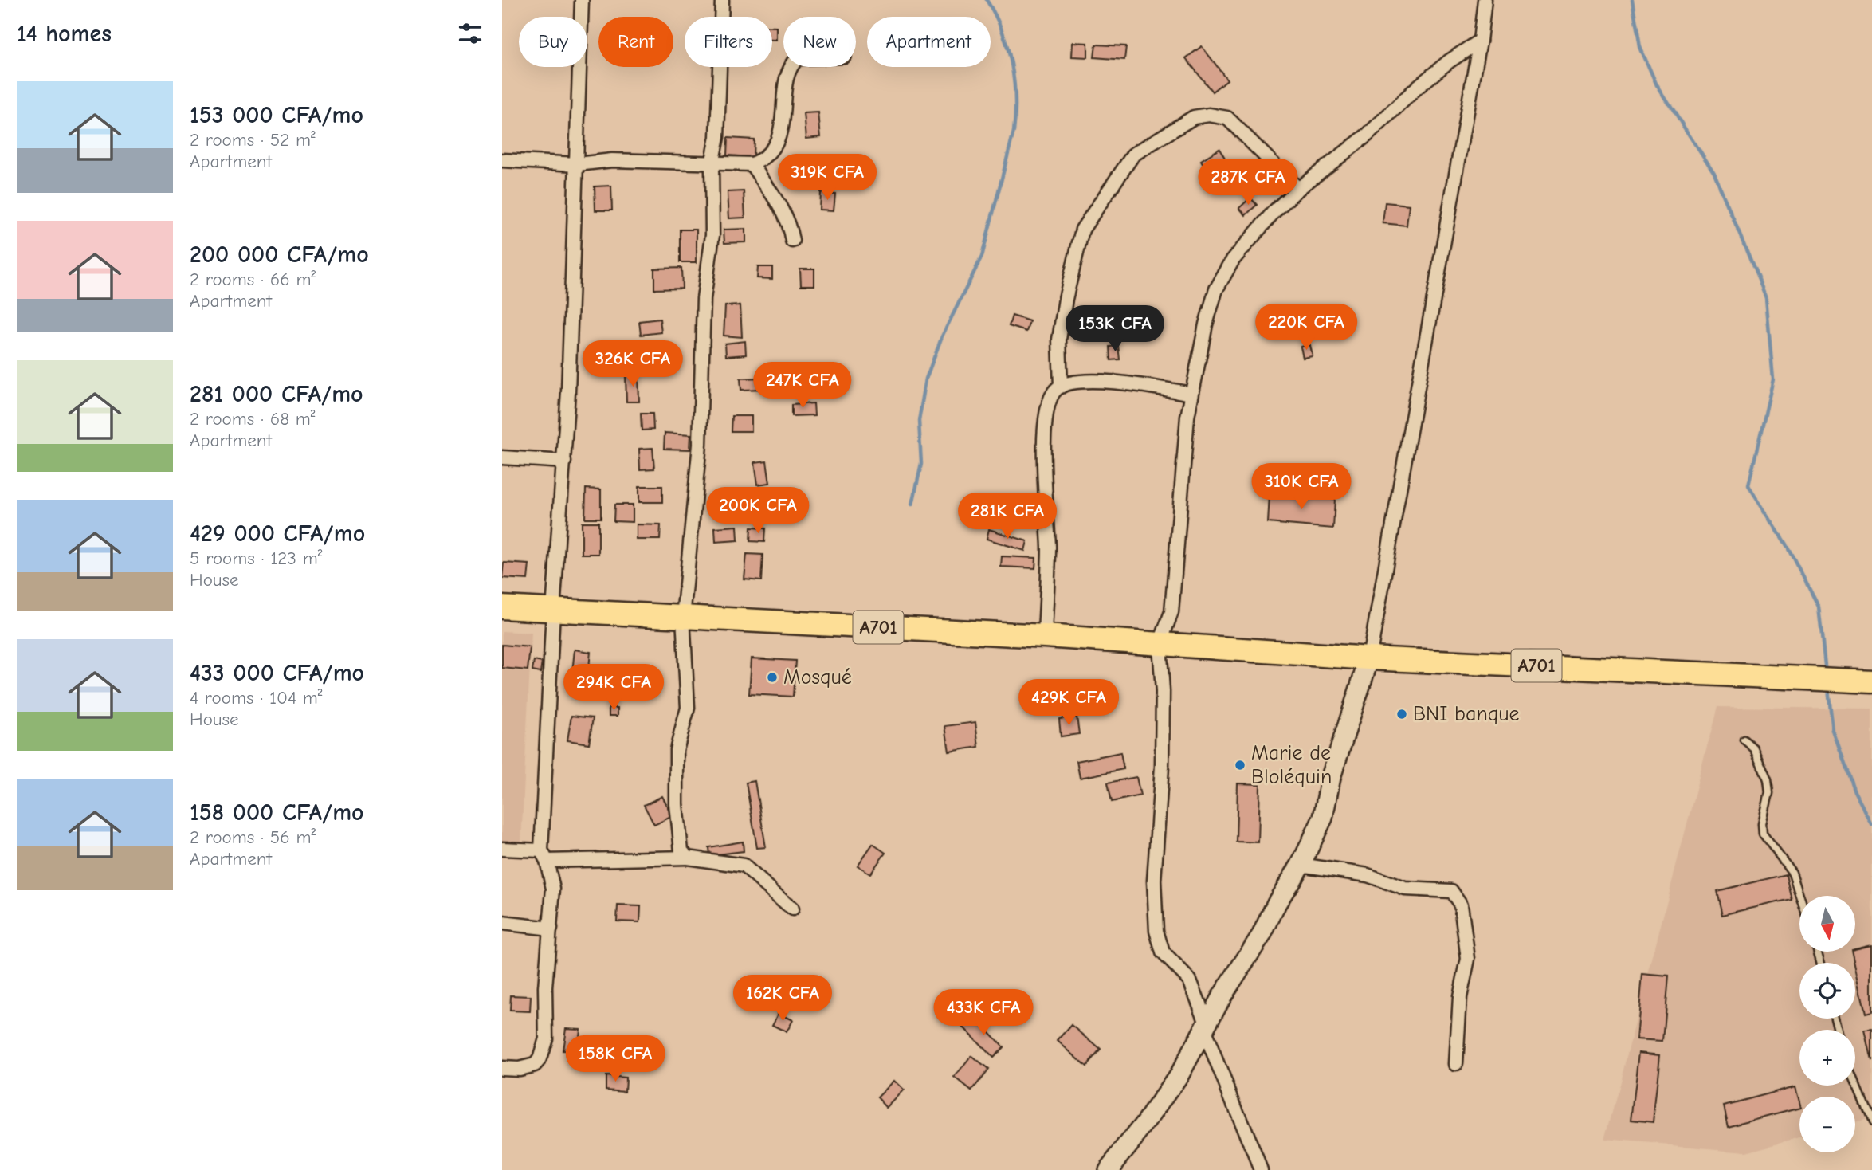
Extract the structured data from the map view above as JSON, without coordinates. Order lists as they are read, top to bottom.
{
  "streets": {
    "highway": ["A701"]
  },
  "places": ["Mosqué", "BNI banque", "Marie de Bloléquin"],
  "north": "bottom",
  "page": {
    "heading": "14 homes",
    "chip": [
      "Buy",
      "Rent",
      "Filters",
      "New",
      "Apartment"
    ],
    "list": [
      {
        "name": "153 000 CFA/mo",
        "note": "2 rooms · 52 m² · Apartment"
      },
      {
        "name": "200 000 CFA/mo",
        "note": "2 rooms · 66 m² · Apartment"
      },
      {
        "name": "281 000 CFA/mo",
        "note": "2 rooms · 68 m² · Apartment"
      },
      {
        "name": "429 000 CFA/mo",
        "note": "5 rooms · 123 m² · House"
      },
      {
        "name": "433 000 CFA/mo",
        "note": "4 rooms · 104 m² · House"
      },
      {
        "name": "158 000 CFA/mo",
        "note": "2 rooms · 56 m² · Apartment"
      }
    ],
    "price": [
      "319K CFA",
      "287K CFA",
      "220K CFA",
      "153K CFA",
      "326K CFA",
      "247K CFA",
      "310K CFA",
      "200K CFA",
      "281K CFA",
      "294K CFA",
      "429K CFA",
      "162K CFA",
      "433K CFA",
      "158K CFA"
    ],
    "map_buttons": ["+", "−"]
  }
}
